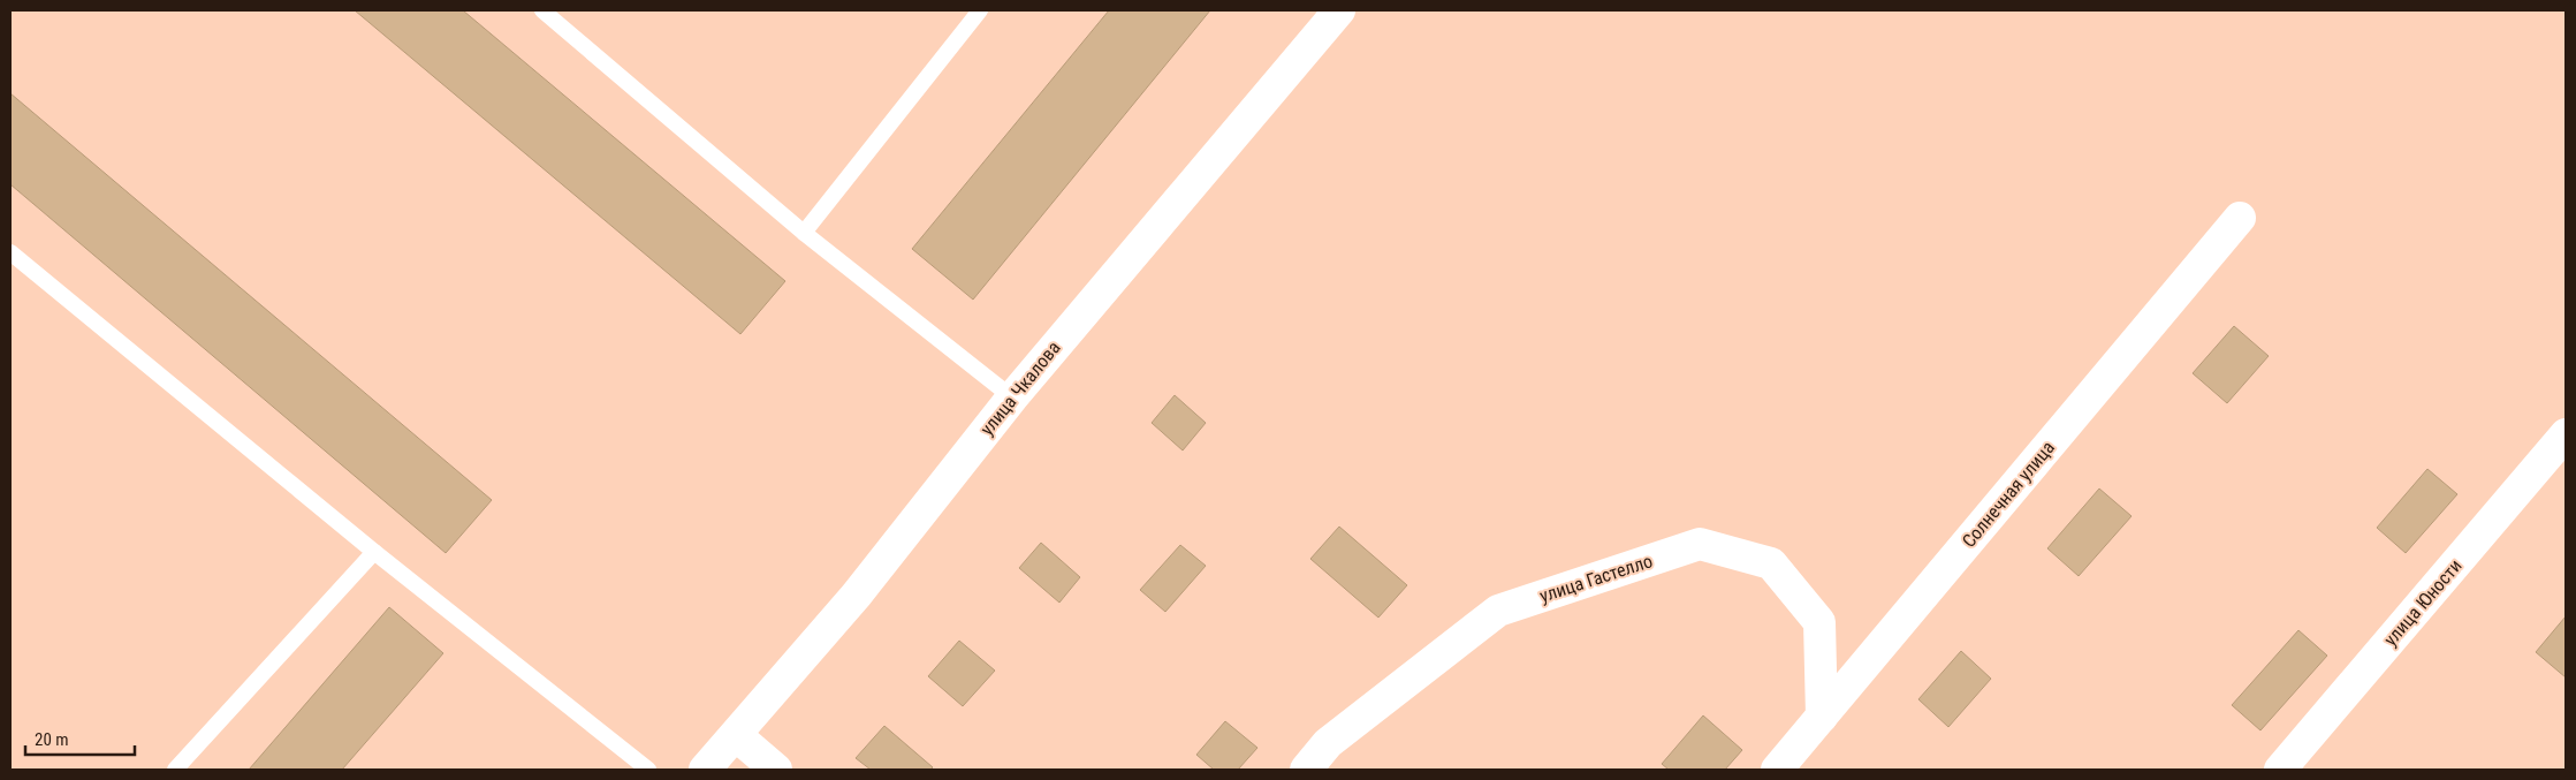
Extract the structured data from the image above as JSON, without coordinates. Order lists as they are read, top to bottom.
{
  "streets": {
    "street": [
      "улица Чкалова",
      "Солнечная улица",
      "улица Гастелло",
      "улица Юности"
    ]
  },
  "crossings": [
    ["Солнечная улица", "улица Гастелло"]
  ],
  "scale_bar": "20 m"
}
